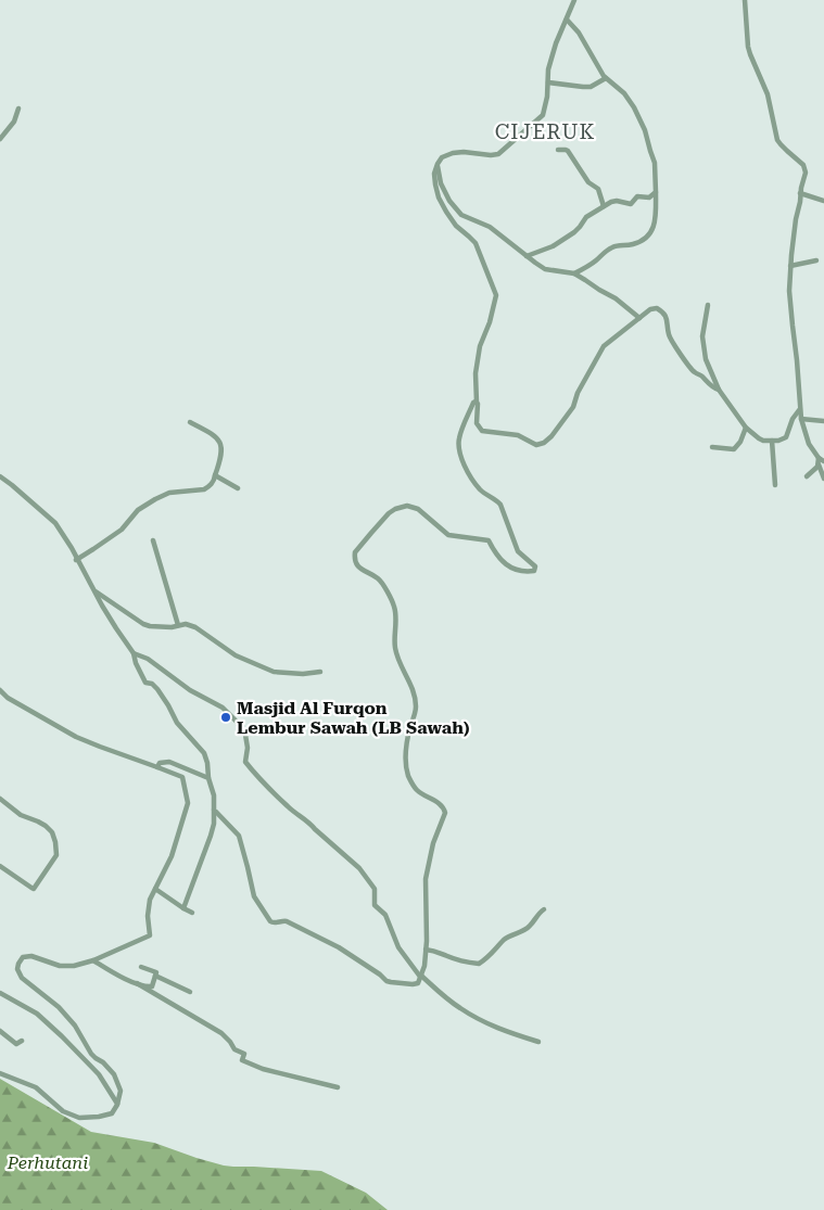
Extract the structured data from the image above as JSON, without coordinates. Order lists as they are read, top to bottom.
{
  "districts": ["CIJERUK"],
  "parks": ["Perhutani"],
  "places": ["Masjid Al Furqon Lembur Sawah (LB Sawah)"]
}
